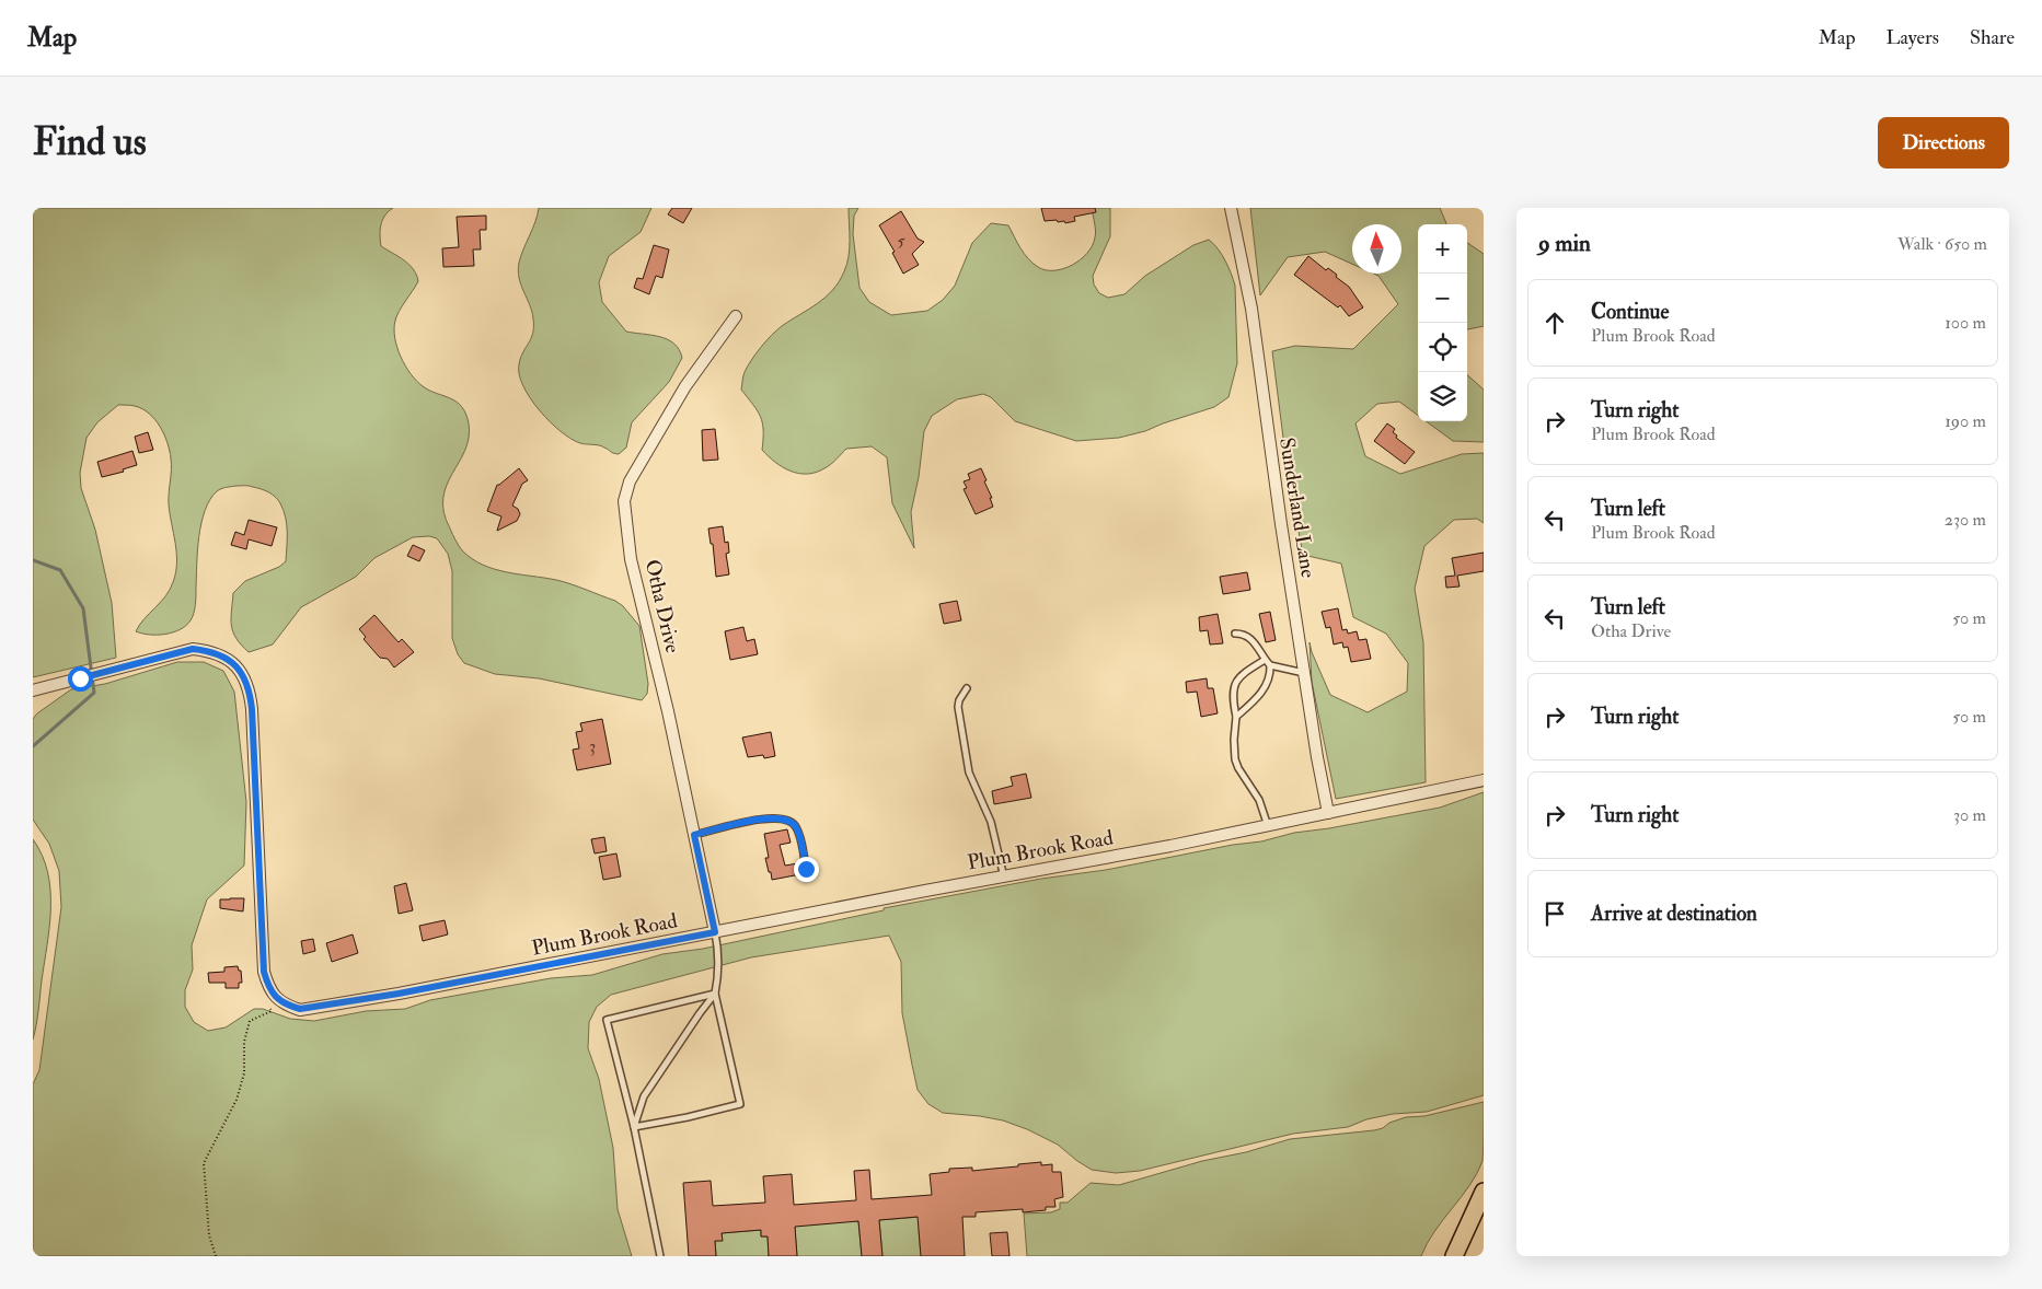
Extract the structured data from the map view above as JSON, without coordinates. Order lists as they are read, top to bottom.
{
  "streets": {
    "street": ["Sunderland Lane", "Otha Drive", "Plum Brook Road"]
  },
  "crossings": [
    ["Sunderland Lane", "Plum Brook Road"],
    ["Otha Drive", "Plum Brook Road"]
  ],
  "house_numbers": ["5", "3"],
  "north": "top",
  "page": {
    "header": "Map",
    "nav": ["Map", "Layers", "Share"],
    "buttons": "Directions",
    "title": "Find us",
    "heading": ["9 min", "Walk · 650 m"],
    "map_buttons": ["+", "−"],
    "list": [
      ["Continue", "Plum Brook Road", "100 m"],
      ["Turn right", "Plum Brook Road", "190 m"],
      ["Turn left", "Plum Brook Road", "230 m"],
      ["Turn left", "Otha Drive", "50 m"],
      ["Turn right", "50 m"],
      ["Turn right", "30 m"],
      "Arrive at destination"
    ]
  }
}
